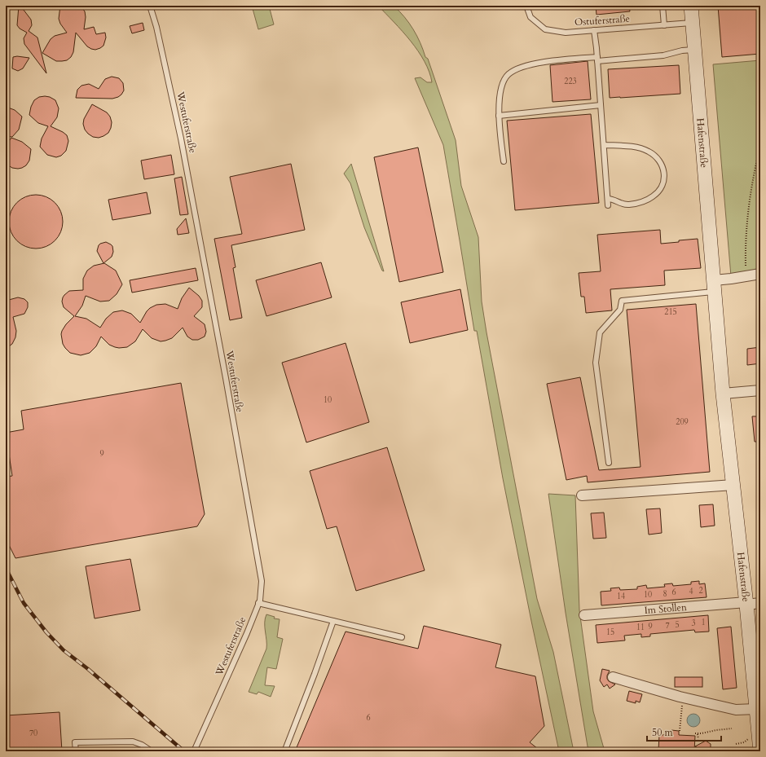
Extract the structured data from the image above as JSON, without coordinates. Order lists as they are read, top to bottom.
{
  "streets": {
    "street": ["Hafenstraße", "Im Stollen"],
    "lane": ["Ostuferstraße", "Westuferstraße"]
  },
  "crossings": [
    ["Ostuferstraße", "Hafenstraße"],
    ["Hafenstraße", "Im Stollen"]
  ],
  "house_numbers": [
    "223",
    "215",
    "10",
    "209",
    "9",
    "2",
    "4",
    "6",
    "8",
    "10",
    "14",
    "1",
    "3",
    "5",
    "7",
    "9",
    "11",
    "15",
    "6",
    "70"
  ],
  "scale_bar": "50 m"
}
